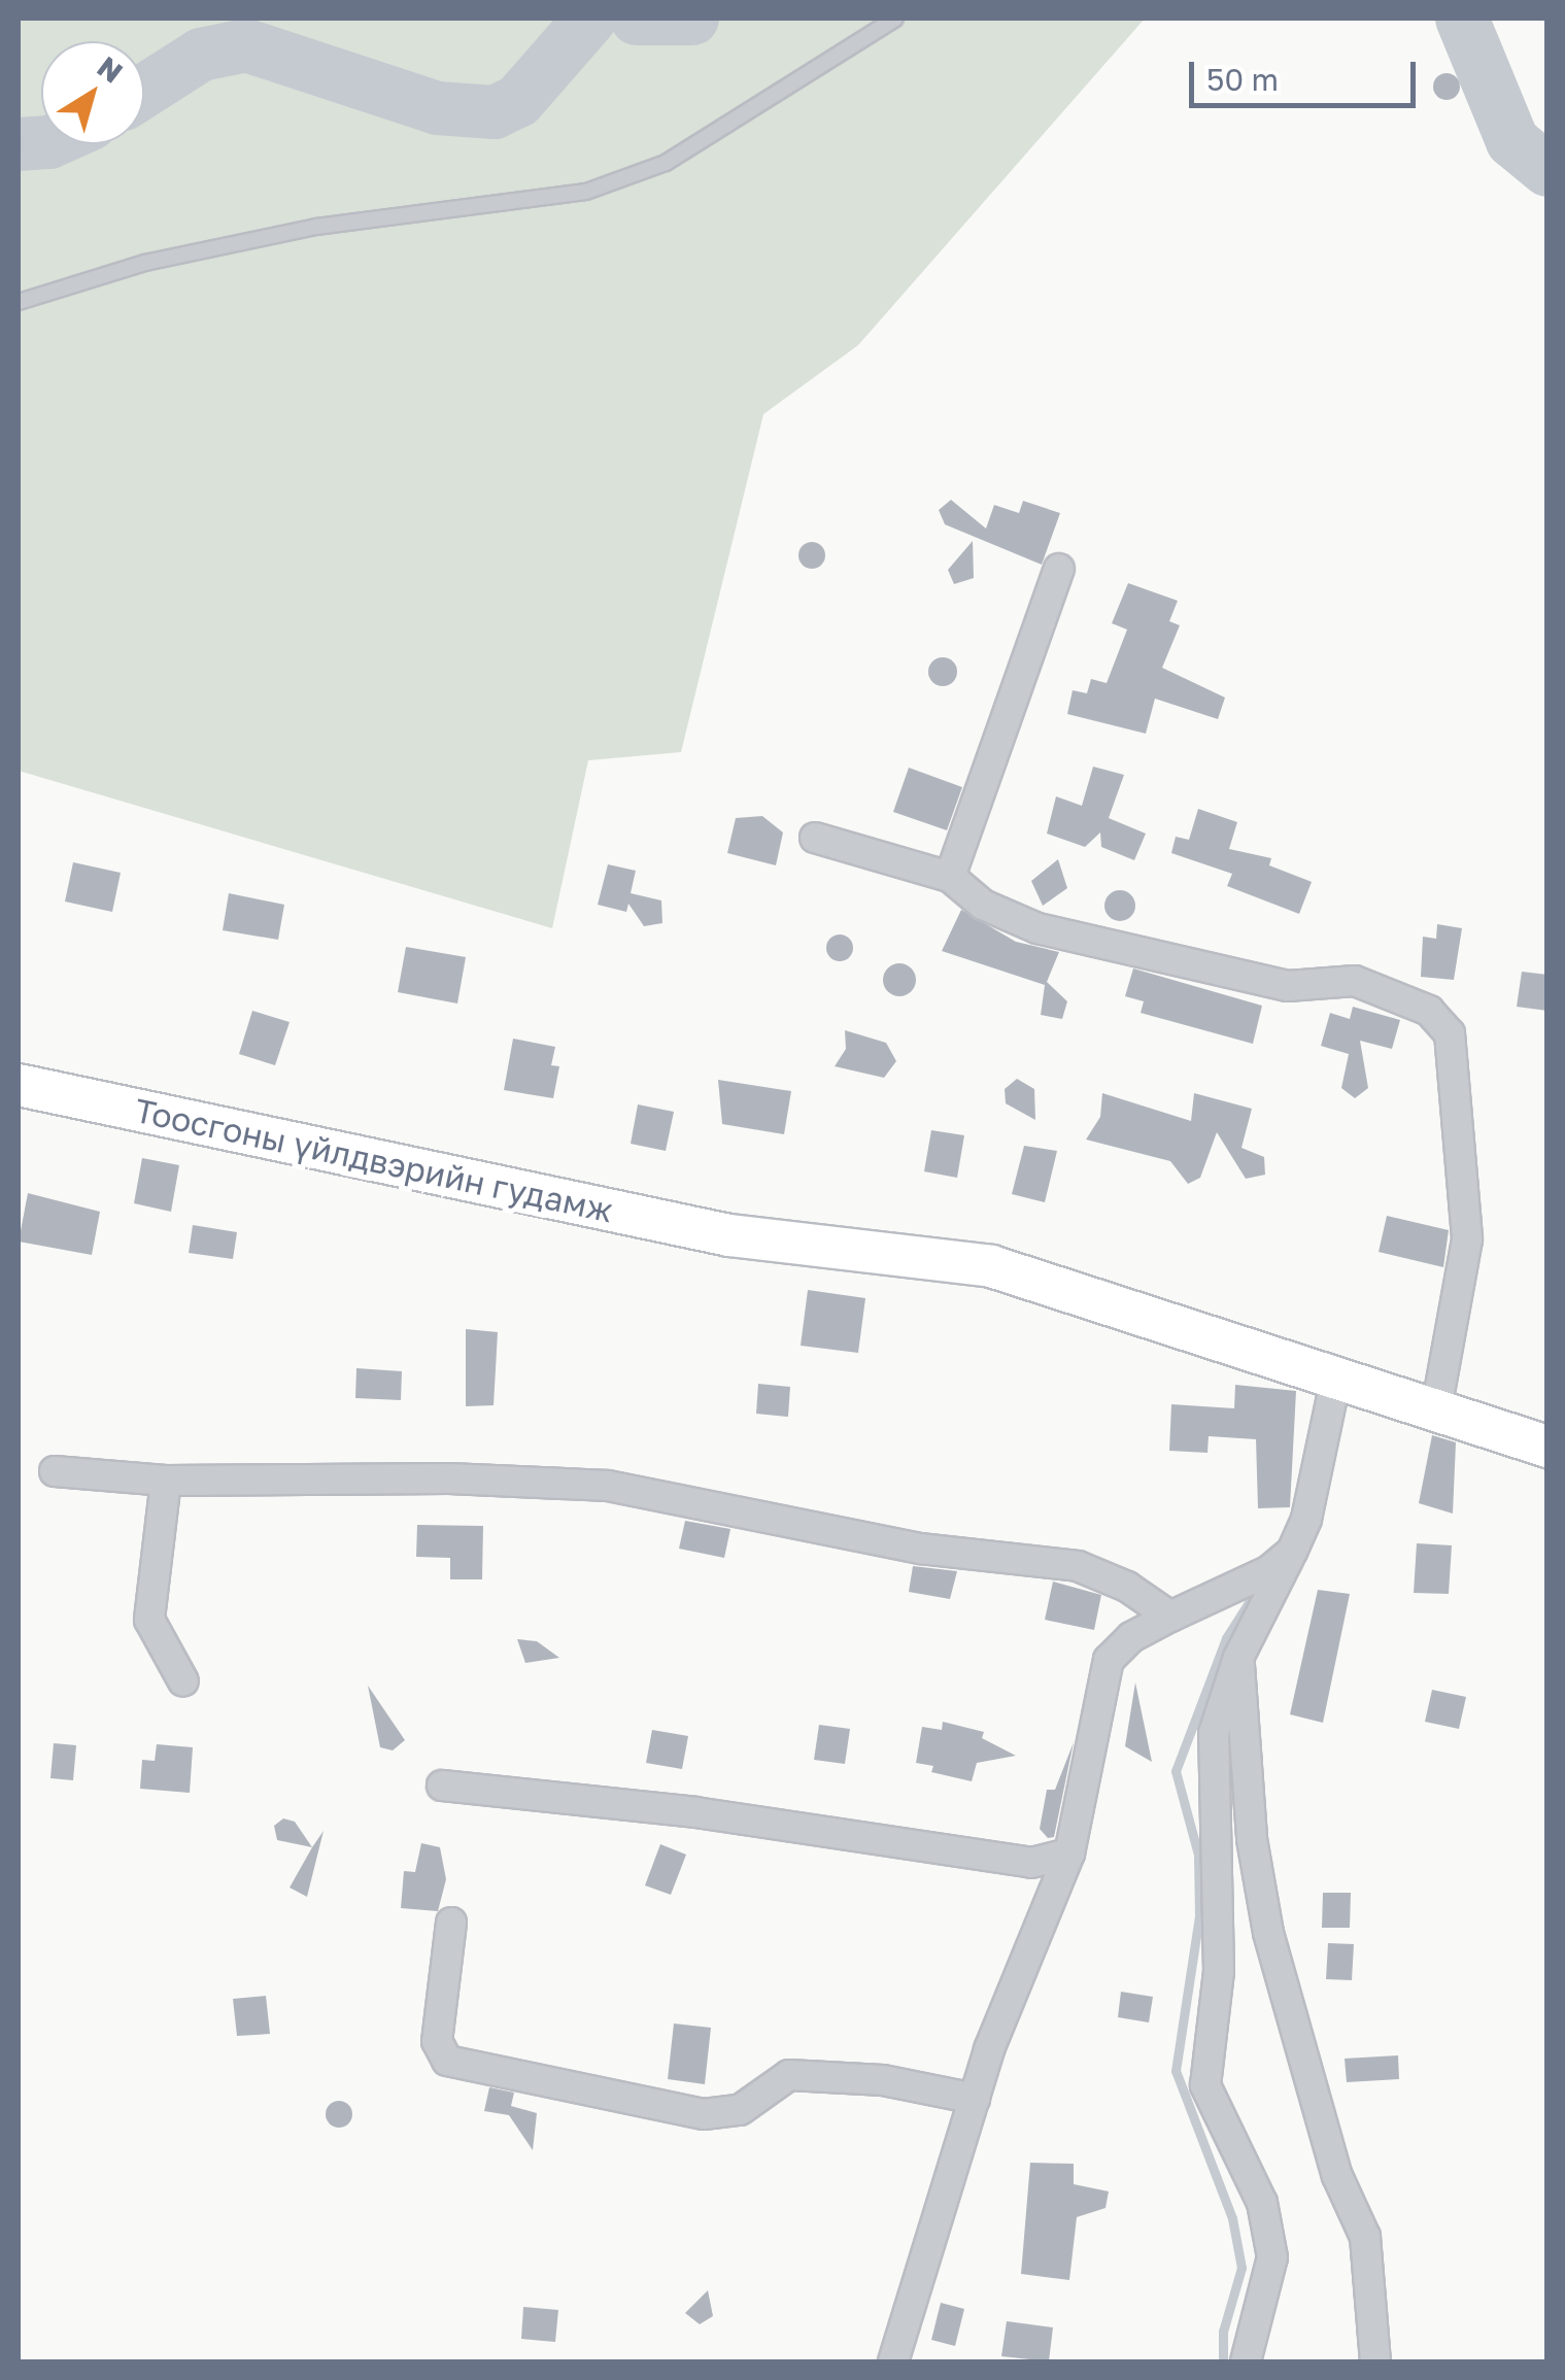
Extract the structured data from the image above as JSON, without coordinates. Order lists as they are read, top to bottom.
{
  "streets": {
    "main road": ["Тоосгоны үйлдвэрийн гудамж"]
  },
  "scale_bar": "50 m",
  "north": "top right"
}
